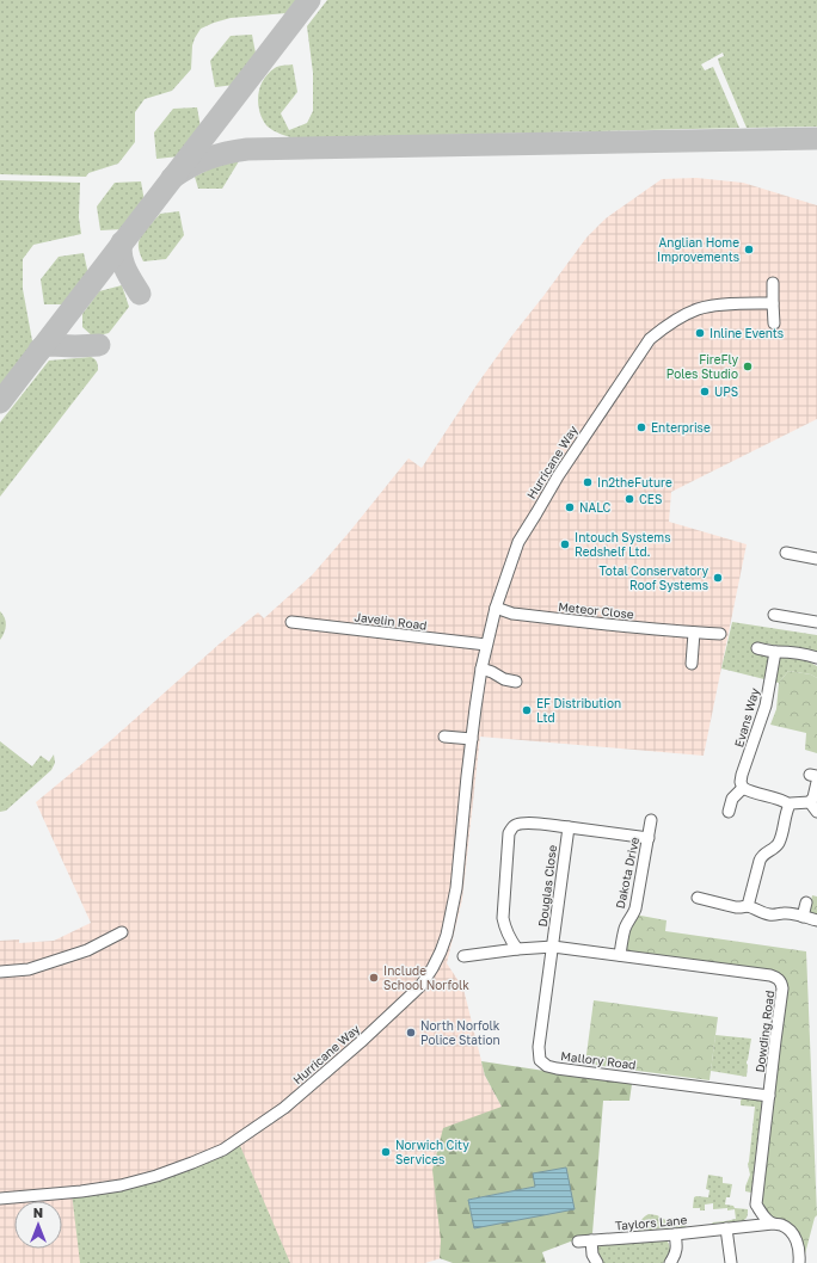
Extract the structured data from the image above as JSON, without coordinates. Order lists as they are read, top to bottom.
{
  "streets": {
    "street": [
      "Hurricane Way",
      "Meteor Close",
      "Javelin Road",
      "Evans Way",
      "Dakota Drive",
      "Douglas Close",
      "Dowding Road",
      "Mallory Road",
      "Taylors Lane"
    ]
  },
  "crossings": [
    ["Hurricane Way", "Meteor Close"],
    ["Hurricane Way", "Javelin Road"],
    ["Dakota Drive", "Dowding Road"],
    ["Douglas Close", "Dowding Road"],
    ["Douglas Close", "Mallory Road"],
    ["Dowding Road", "Mallory Road"],
    ["Dowding Road", "Taylors Lane"]
  ],
  "places": [
    "Anglian Home Improvements",
    "Inline Events",
    "FireFly Poles Studio",
    "UPS",
    "Enterprise",
    "In2theFuture",
    "CES",
    "NALC",
    "Intouch Systems Redshelf Ltd.",
    "Total Conservatory Roof Systems",
    "EF Distribution Ltd",
    "Include School Norfolk",
    "North Norfolk Police Station",
    "Norwich City Services"
  ],
  "north": "top"
}
